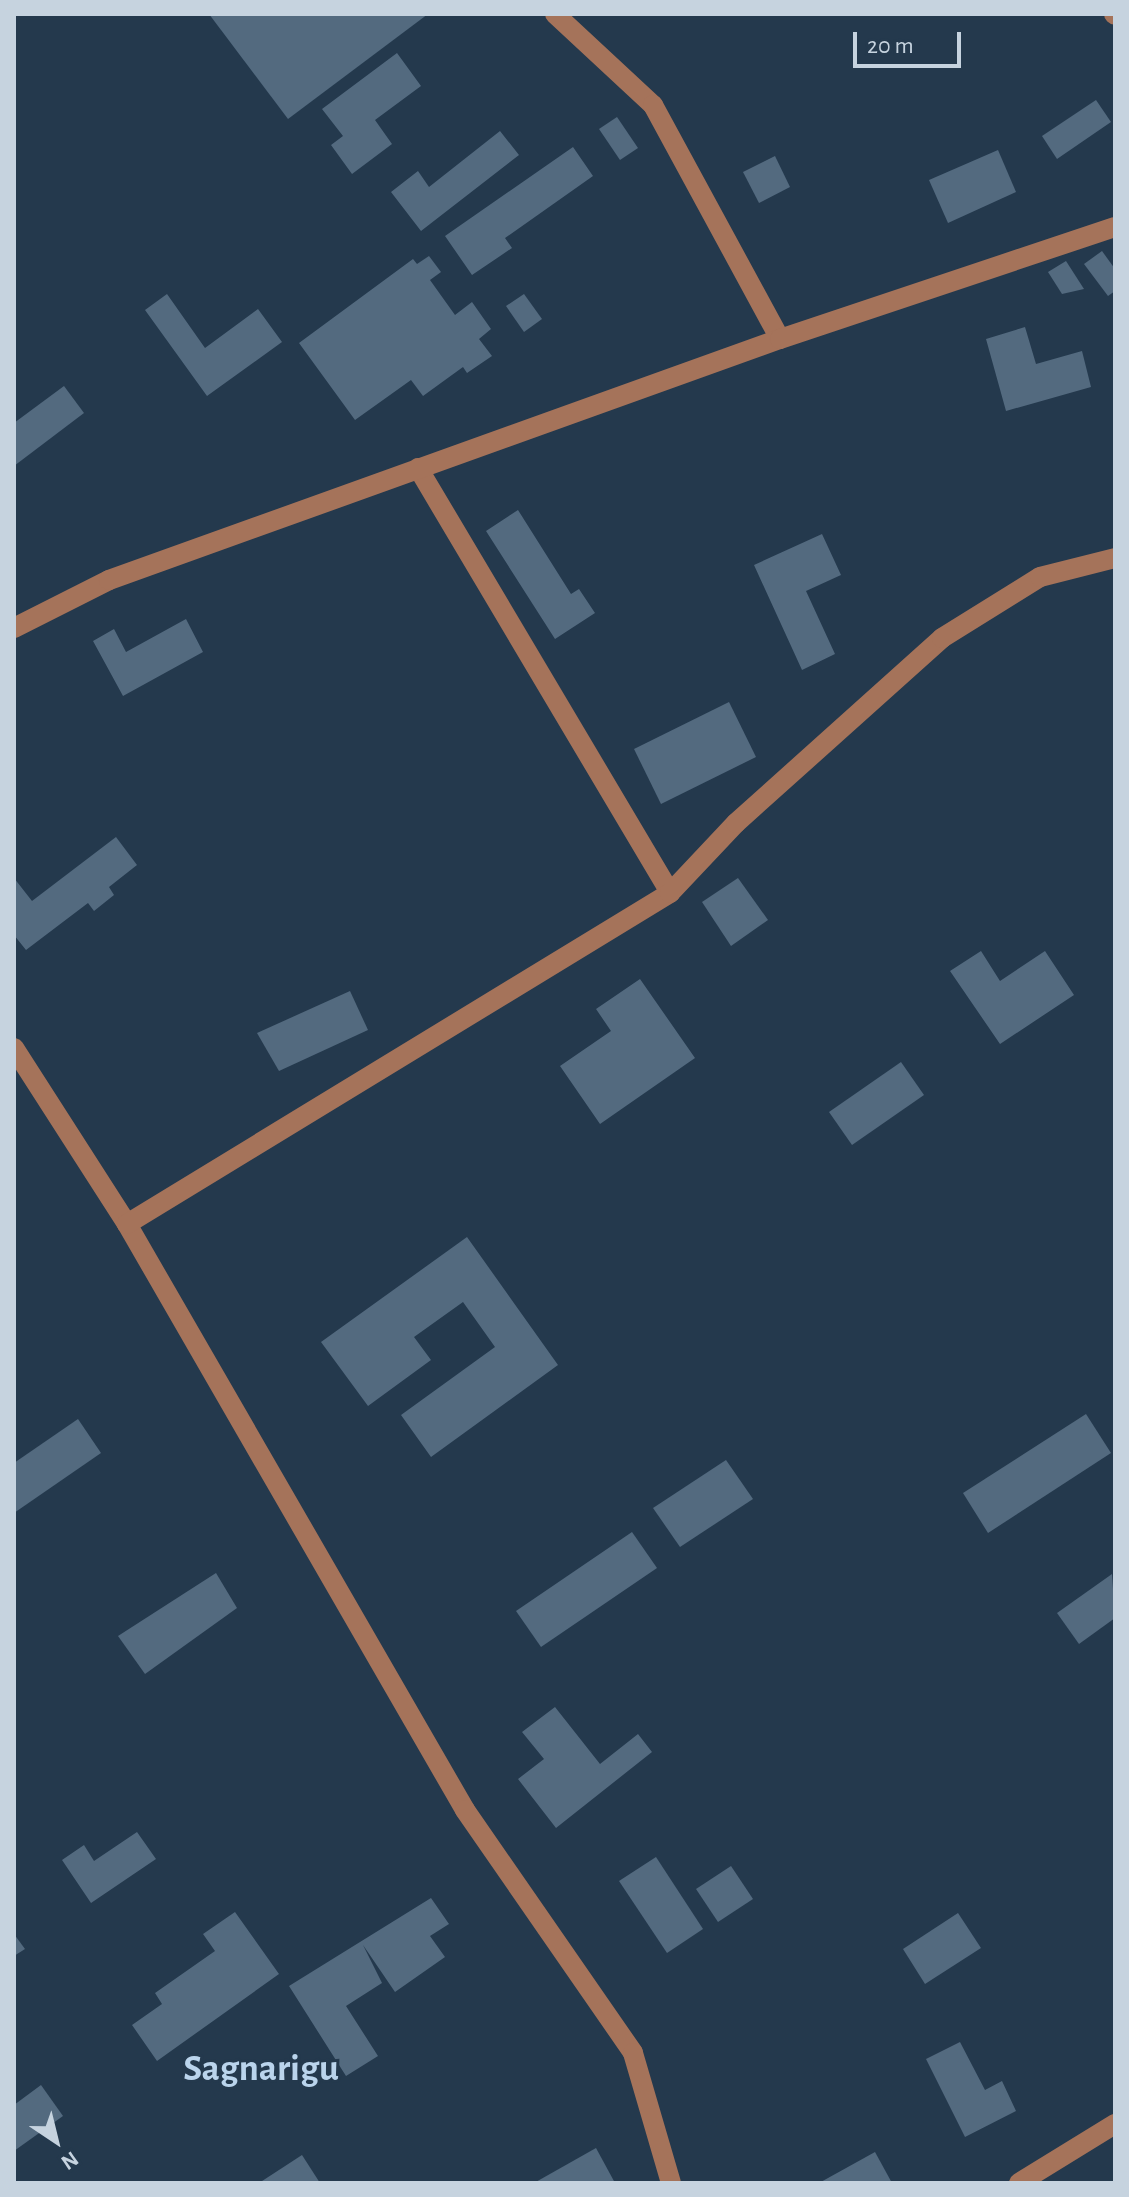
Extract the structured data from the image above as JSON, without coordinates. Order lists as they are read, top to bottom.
{
  "districts": ["Sagnarigu"],
  "scale_bar": "20 m",
  "north": "bottom right"
}
